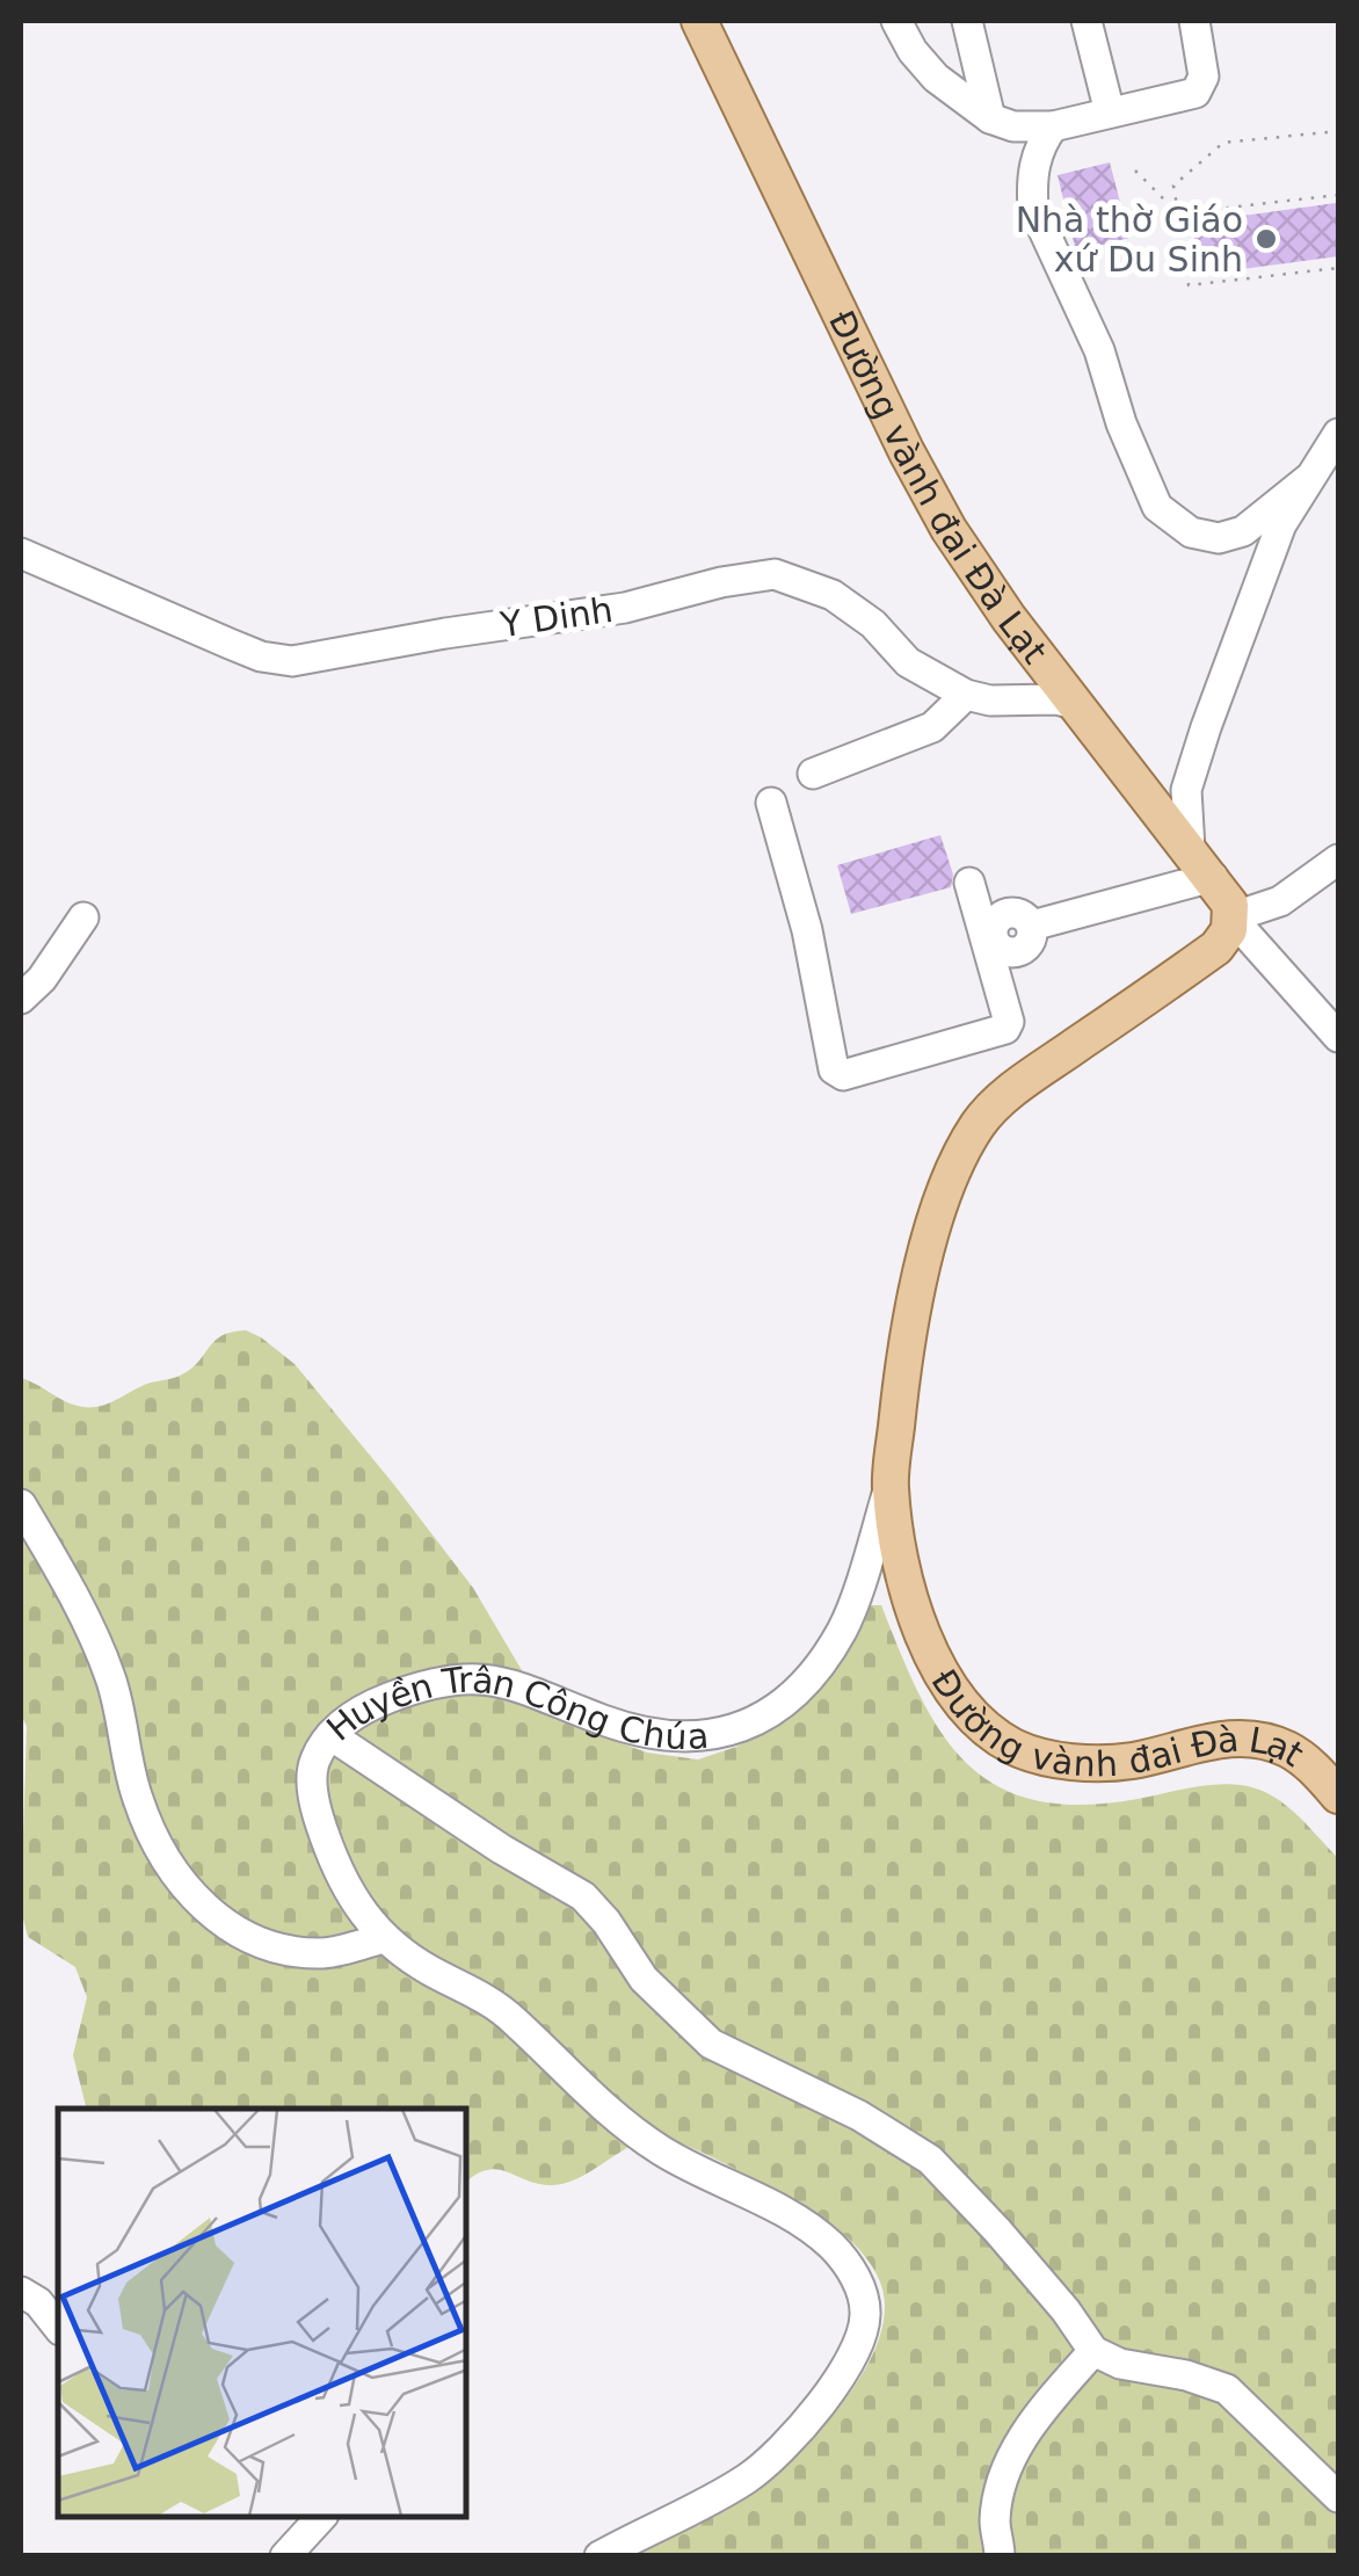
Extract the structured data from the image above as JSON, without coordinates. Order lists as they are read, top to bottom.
{
  "streets": {
    "main road": ["Đường vành đai Đà Lạt", "Huyền Trân Công Chúa"],
    "street": ["Y Dinh"]
  },
  "crossings": [
    ["Đường vành đai Đà Lạt", "Y Dinh"],
    ["Đường vành đai Đà Lạt", "Huyền Trân Công Chúa"]
  ],
  "places": ["Nhà thờ Giáo xứ Du Sinh"]
}
